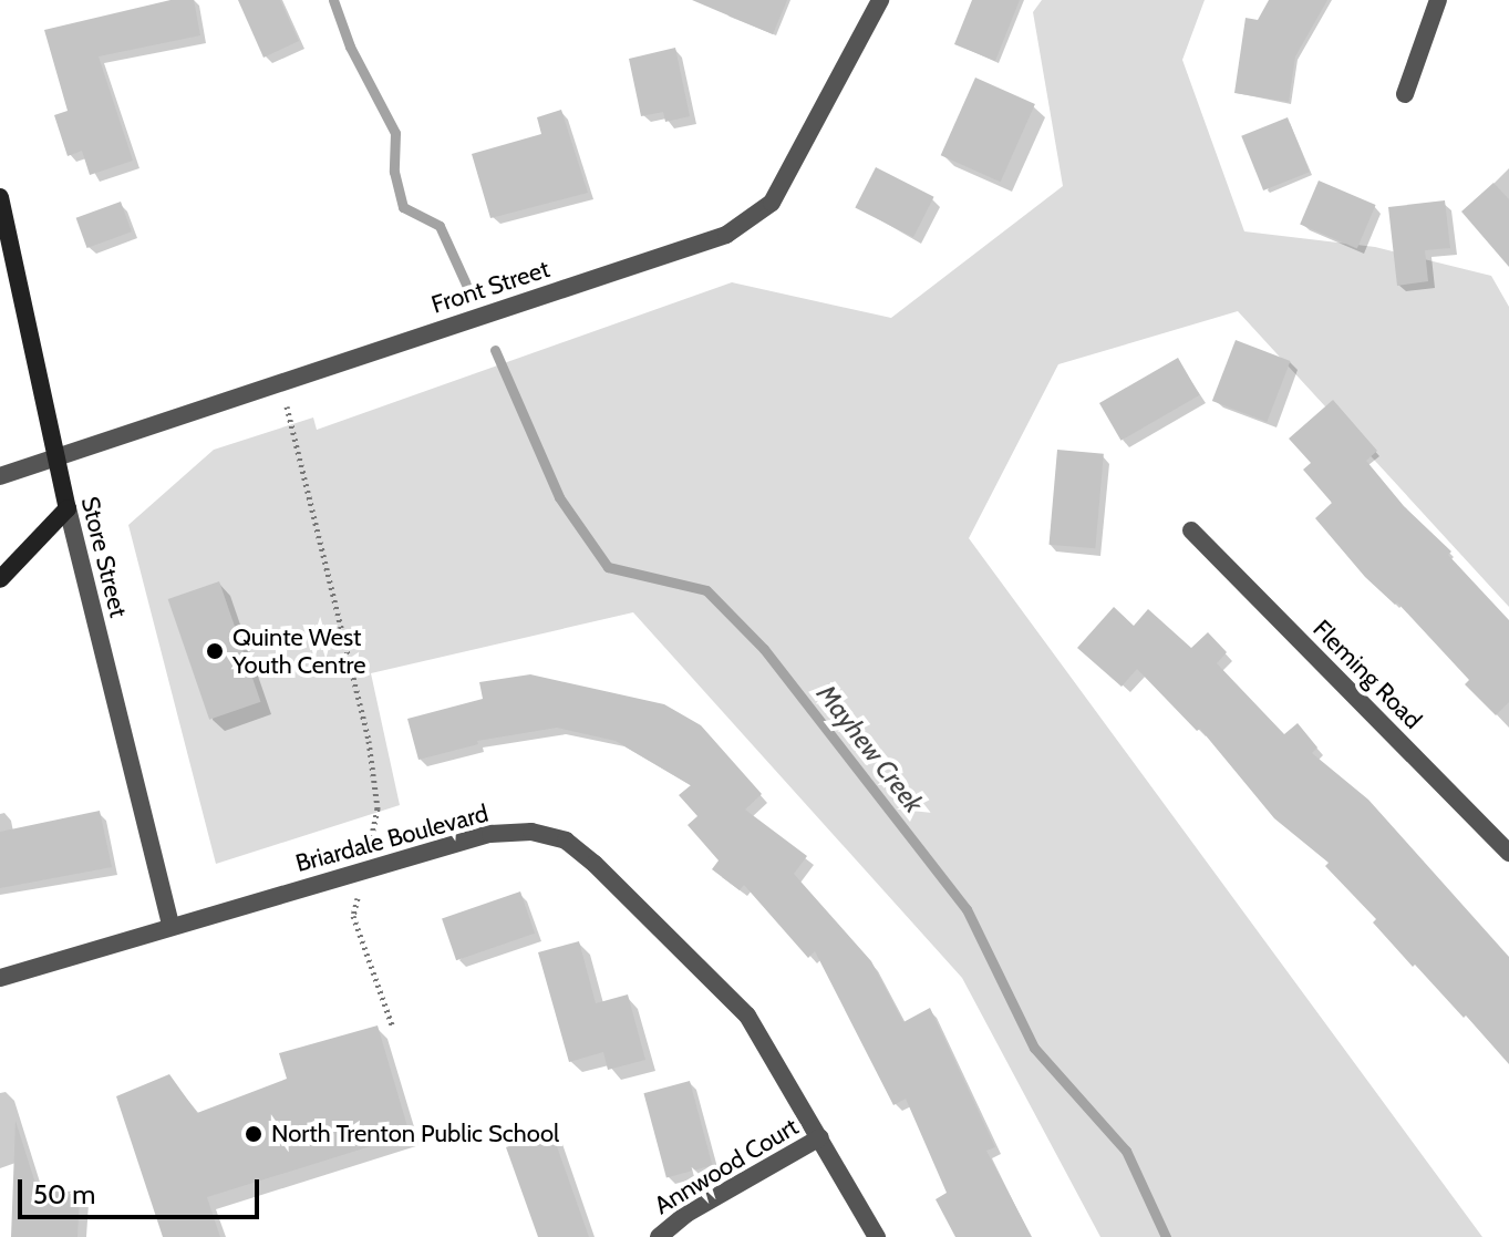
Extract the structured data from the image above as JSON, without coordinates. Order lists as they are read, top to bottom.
{
  "streets": {
    "street": [
      "Front Street",
      "Store Street",
      "Fleming Road",
      "Briardale Boulevard",
      "Annwood Court"
    ]
  },
  "crossings": [
    ["Front Street", "Store Street"],
    ["Store Street", "Briardale Boulevard"],
    ["Briardale Boulevard", "Annwood Court"]
  ],
  "water": ["Mayhew Creek"],
  "places": ["Quinte West Youth Centre", "North Trenton Public School"],
  "scale_bar": "50 m"
}
